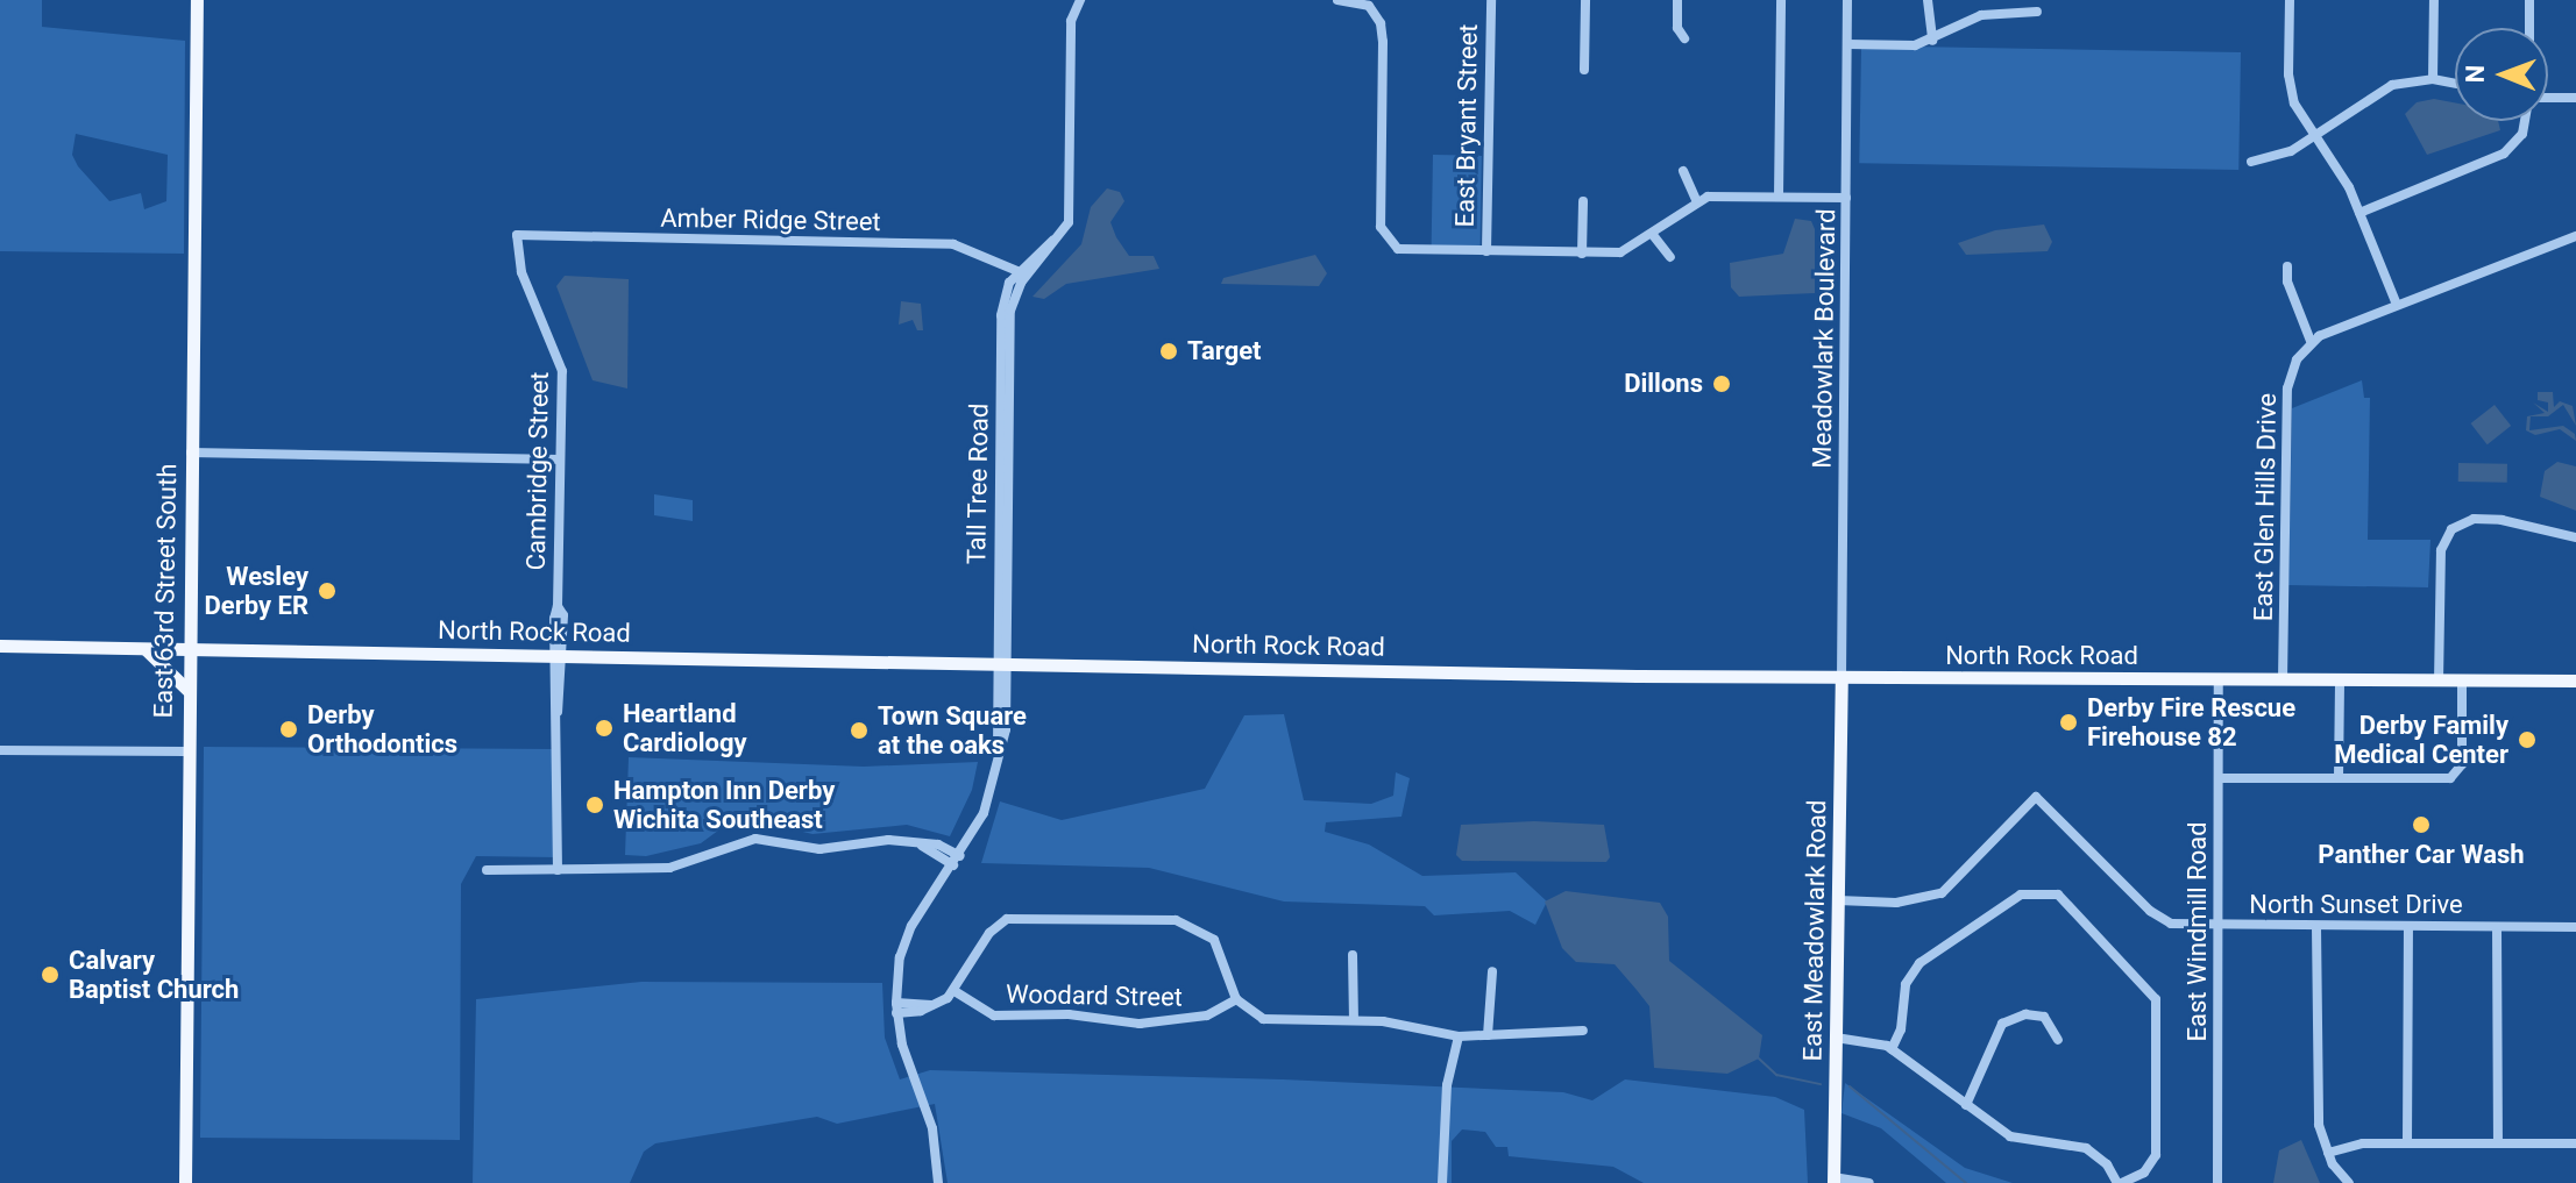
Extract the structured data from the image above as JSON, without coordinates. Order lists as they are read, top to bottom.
{
  "streets": {
    "main road": ["East 63rd Street South", "North Rock Road", "East Meadowlark Road"],
    "street": [
      "East Bryant Street",
      "Amber Ridge Street",
      "Meadowlark Boulevard",
      "Cambridge Street",
      "Tall Tree Road",
      "East Glen Hills Drive",
      "North Sunset Drive",
      "East Windmill Road",
      "Woodard Street"
    ]
  },
  "crossings": [
    ["Amber Ridge Street", "Cambridge Street"],
    ["Amber Ridge Street", "Tall Tree Road"],
    ["Meadowlark Boulevard", "North Rock Road"],
    ["Meadowlark Boulevard", "East Meadowlark Road"],
    ["Cambridge Street", "North Rock Road"],
    ["Tall Tree Road", "North Rock Road"],
    ["East Glen Hills Drive", "North Rock Road"],
    ["East 63rd Street South", "North Rock Road"],
    ["North Rock Road", "East Meadowlark Road"],
    ["North Rock Road", "East Windmill Road"],
    ["North Sunset Drive", "East Meadowlark Road"],
    ["North Sunset Drive", "East Windmill Road"]
  ],
  "places": [
    "Target",
    "Dillons",
    "Wesley Derby ER",
    "Derby Fire Rescue Firehouse 82",
    "Heartland Cardiology",
    "Derby Orthodontics",
    "Town Square at the oaks",
    "Derby Family Medical Center",
    "Hampton Inn Derby Wichita Southeast",
    "Panther Car Wash",
    "Calvary Baptist Church"
  ],
  "north": "left"
}
